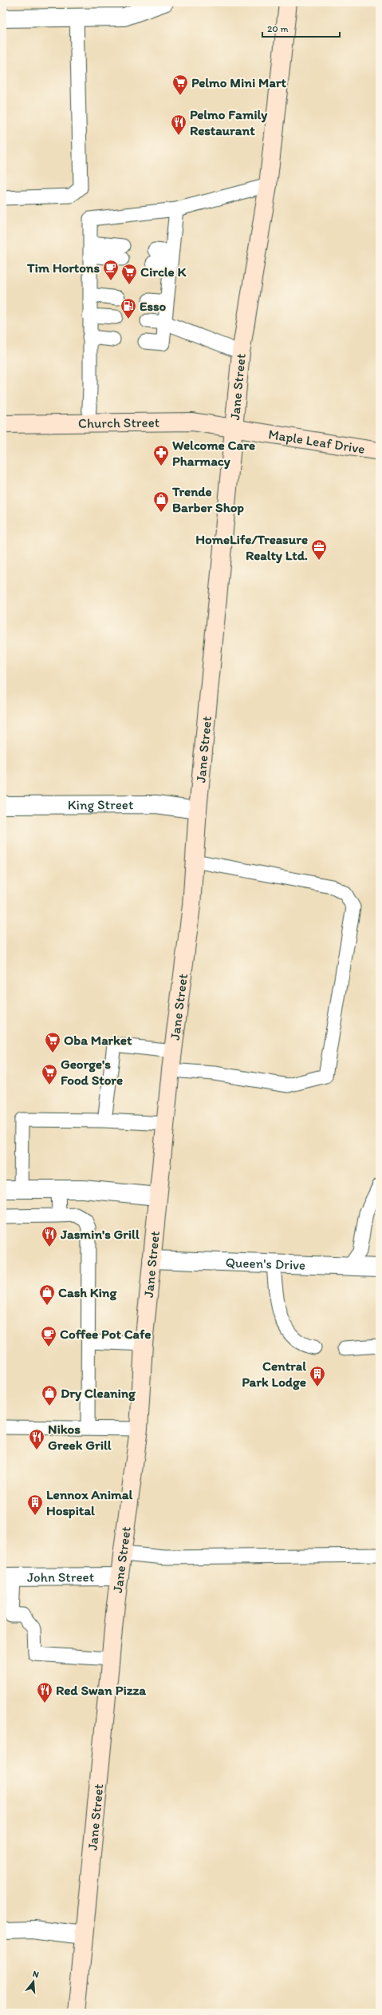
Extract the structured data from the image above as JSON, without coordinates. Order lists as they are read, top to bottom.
{
  "streets": {
    "main road": ["Jane Street", "Church Street", "Maple Leaf Drive"],
    "street": ["King Street", "Queen's Drive", "John Street"]
  },
  "crossings": [
    ["Jane Street", "Church Street"],
    ["Jane Street", "Maple Leaf Drive"],
    ["Jane Street", "King Street"],
    ["Jane Street", "Queen's Drive"],
    ["Jane Street", "John Street"],
    ["Church Street", "Maple Leaf Drive"]
  ],
  "places": {
    "supermarket": [
      "Pelmo Mini Mart",
      "Circle K",
      "Oba Market",
      "George's Food Store"
    ],
    "restaurant": [
      "Pelmo Family Restaurant",
      "Jasmin's Grill",
      "Nikos Greek Grill",
      "Red Swan Pizza"
    ],
    "cafe": ["Tim Hortons", "Coffee Pot Cafe"],
    "fuel station": ["Esso"],
    "pharmacy": ["Welcome Care Pharmacy"],
    "shop": ["Trende Barber Shop", "Cash King", "Dry Cleaning"],
    "office": ["HomeLife/Treasure Realty Ltd."],
    "building": ["Central Park Lodge", "Lennox Animal Hospital"]
  },
  "scale_bar": "20 m",
  "north": "top"
}
